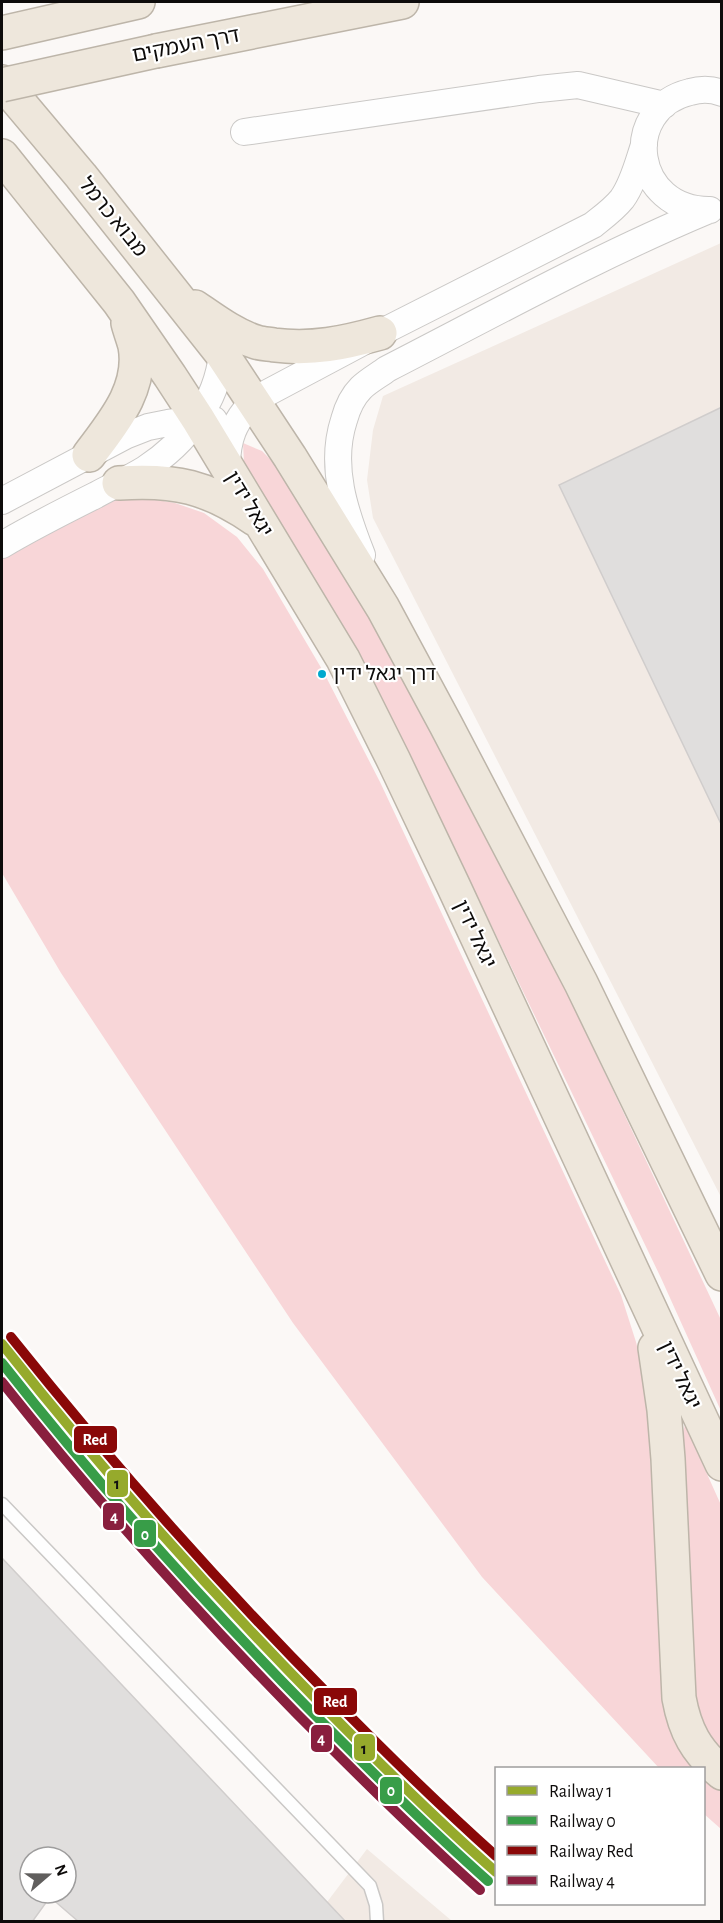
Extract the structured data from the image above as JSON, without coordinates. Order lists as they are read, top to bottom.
{
  "streets": {
    "highway": ["דרך העמקים", "מבוא כרמל", "יגאל ידין"]
  },
  "crossings": [
    ["דרך העמקים", "מבוא כרמל"]
  ],
  "places": ["דרך יגאל ידין"],
  "lines": [
    "rail line Red",
    "rail line 1",
    "rail line 0",
    "rail line 4"
  ],
  "legend": [
    "Railway 1",
    "Railway 0",
    "Railway Red",
    "Railway 4"
  ],
  "north": "right"
}
